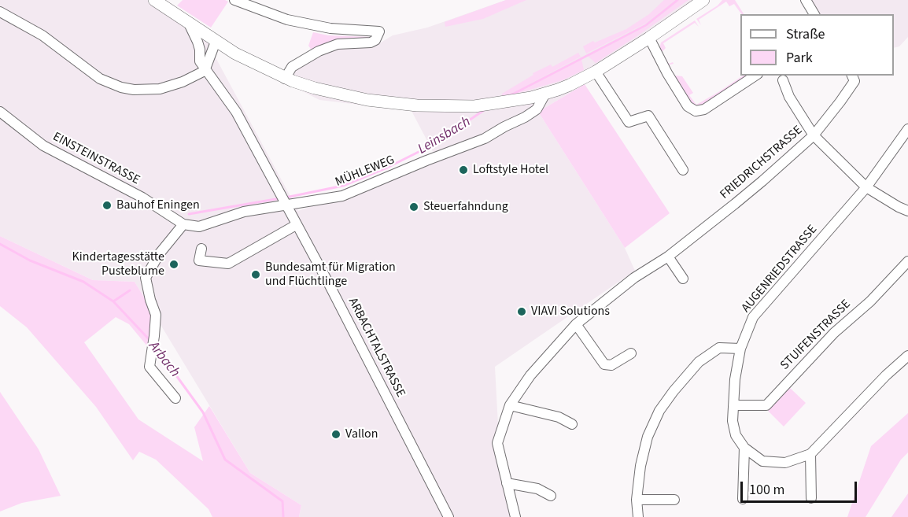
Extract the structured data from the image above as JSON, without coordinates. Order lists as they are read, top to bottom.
{
  "streets": {
    "street": [
      "EINSTEINSTRASSE",
      "FRIEDRICHSTRASSE",
      "MÜHLEWEG",
      "AUGENRIEDSTRASSE",
      "STUIFENSTRASSE",
      "ARBACHTALSTRASSE"
    ]
  },
  "crossings": [
    ["EINSTEINSTRASSE", "MÜHLEWEG"],
    ["MÜHLEWEG", "ARBACHTALSTRASSE"],
    ["AUGENRIEDSTRASSE", "STUIFENSTRASSE"]
  ],
  "water": ["Leinsbach", "Arbach"],
  "places": [
    "Loftstyle Hotel",
    "Bauhof Eningen",
    "Steuerfahndung",
    "Kindertagesstätte Pusteblume",
    "Bundesamt für Migration und Flüchtlinge",
    "VIAVI Solutions",
    "Vallon"
  ],
  "legend": ["Straße", "Park"],
  "scale_bar": "100 m"
}
